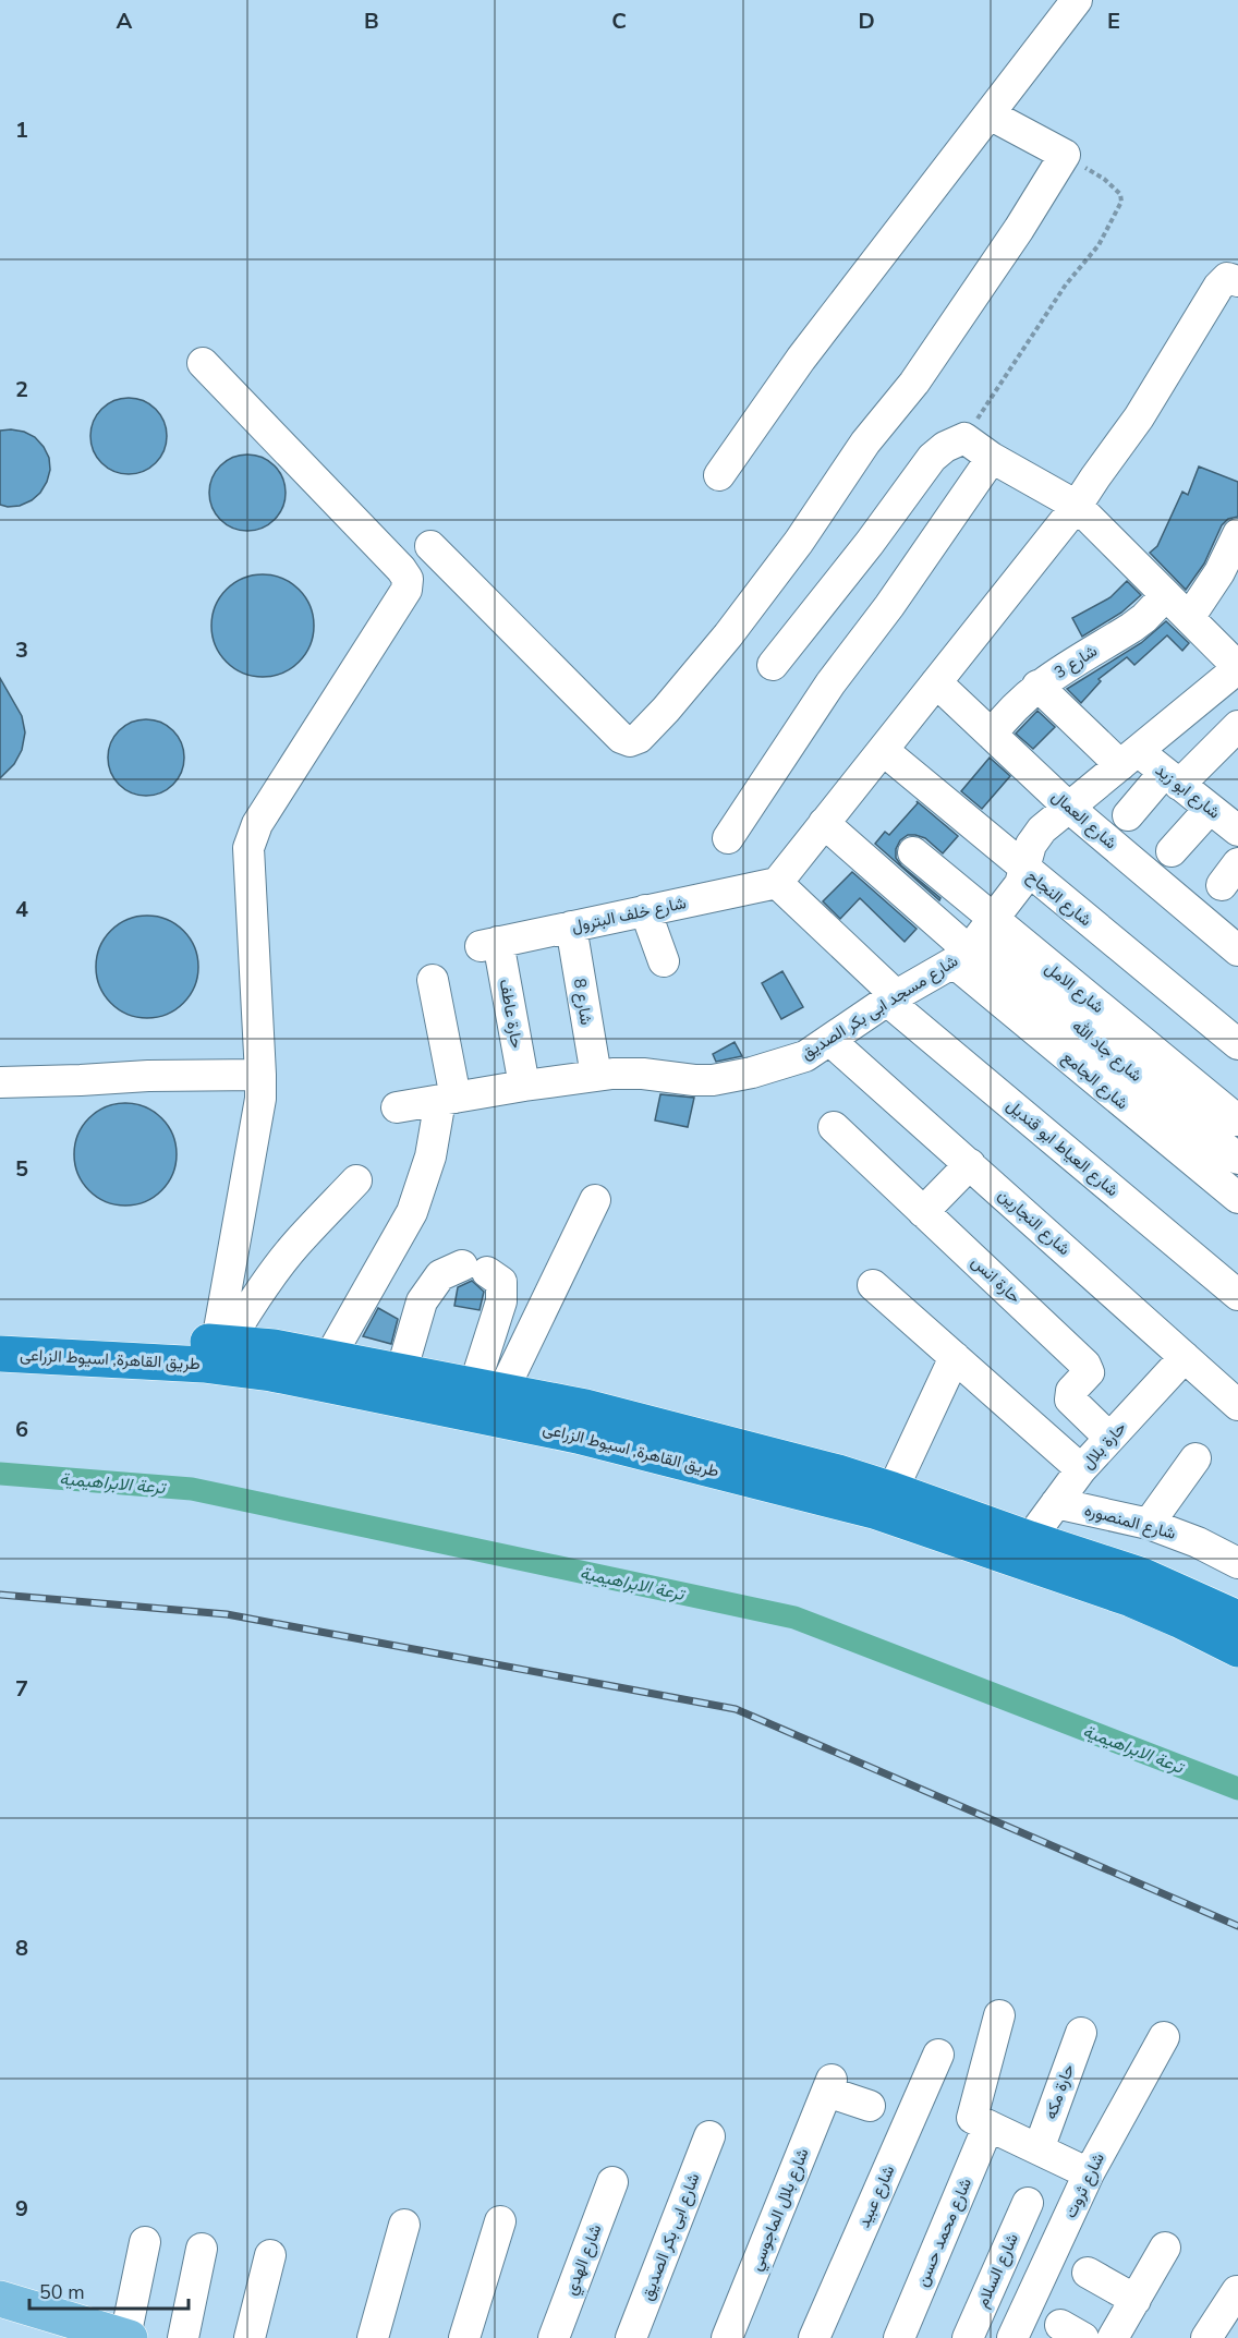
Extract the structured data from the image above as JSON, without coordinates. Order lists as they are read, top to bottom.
{
  "streets": {
    "highway": ["طريق القاهرة, اسيوط الزراعى"],
    "street": [
      "شارع 3",
      "شارع ابو زيد",
      "شارع العمال",
      "شارع النجاح",
      "شارع خلف البترول",
      "شارع الامل",
      "شارع 8",
      "شارع مسجد ابى بكر الصديق",
      "حارة عاطف",
      "شارع جاد الله",
      "شارع الجامع",
      "شارع العياط ابو قنديل",
      "شارع النجارين",
      "حارة انس",
      "حارة بلال",
      "شارع المنصوره",
      "حارة مكه",
      "شارع ثروت",
      "شارع عبيد",
      "شارع بلال الماجوسي",
      "شارع محمد حسن",
      "شارع ابى بكر الصديق",
      "شارع الهدي",
      "شارع السلام"
    ]
  },
  "crossings": [
    ["شارع 3", "شارع ابو زيد"],
    ["شارع 3", "شارع العمال"],
    ["شارع ابو زيد", "شارع مسجد ابى بكر الصديق"],
    ["شارع العمال", "شارع مسجد ابى بكر الصديق"],
    ["شارع النجاح", "شارع مسجد ابى بكر الصديق"],
    ["شارع خلف البترول", "شارع 8"],
    ["شارع خلف البترول", "حارة عاطف"],
    ["شارع خلف البترول", "شارع العياط ابو قنديل"],
    ["شارع الامل", "شارع مسجد ابى بكر الصديق"],
    ["شارع الامل", "شارع جاد الله"],
    ["شارع الامل", "شارع الجامع"],
    ["شارع 8", "شارع مسجد ابى بكر الصديق"],
    ["شارع مسجد ابى بكر الصديق", "حارة عاطف"],
    ["شارع مسجد ابى بكر الصديق", "شارع جاد الله"],
    ["شارع مسجد ابى بكر الصديق", "شارع الجامع"],
    ["شارع مسجد ابى بكر الصديق", "شارع العياط ابو قنديل"],
    ["شارع مسجد ابى بكر الصديق", "شارع النجارين"],
    ["شارع جاد الله", "شارع الجامع"],
    ["شارع النجارين", "حارة بلال"],
    ["حارة انس", "حارة بلال"],
    ["طريق القاهرة, اسيوط الزراعى", "حارة بلال"],
    ["حارة بلال", "شارع المنصوره"]
  ],
  "water": ["ترعة الابراهيمية"],
  "scale_bar": "50 m",
  "grid": {
    "columns": [
      "A",
      "B",
      "C",
      "D",
      "E"
    ],
    "rows": [
      "1",
      "2",
      "3",
      "4",
      "5",
      "6",
      "7",
      "8",
      "9"
    ]
  }
}
